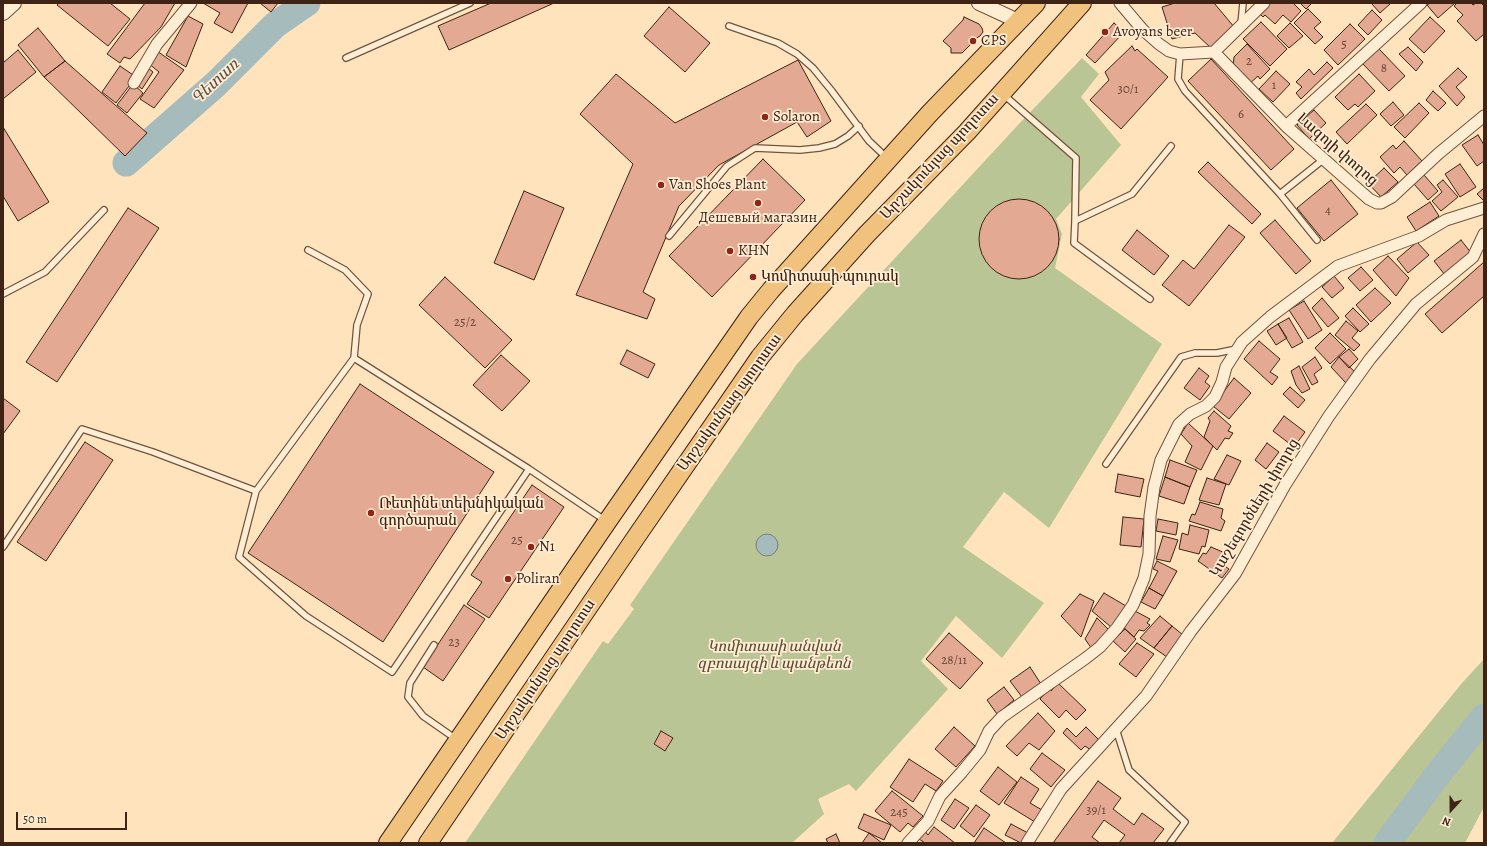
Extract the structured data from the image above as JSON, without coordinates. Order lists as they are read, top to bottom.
{
  "streets": {
    "main road": ["Արշակունյաց պողոտա"],
    "street": ["Լազոյի փողոց", "Կաշեգործների փողոց"]
  },
  "water": ["Գետառ"],
  "parks": ["Կոմիտասի անվան զբոսայգի և պանթեոն"],
  "places": [
    "Avoyans beer",
    "CPS",
    "Solaron",
    "Van Shoes Plant",
    "Дешевый магазин",
    "KHN",
    "Կոմիտասի պուրակ",
    "Ռետինե տեխնիկական գործարան",
    "N1",
    "Poliran"
  ],
  "house_numbers": [
    "5",
    "2",
    "8",
    "1",
    "30/1",
    "6",
    "4",
    "25/2",
    "25",
    "23",
    "28/11",
    "39/1",
    "245"
  ],
  "scale_bar": "50 m",
  "north": "bottom"
}
